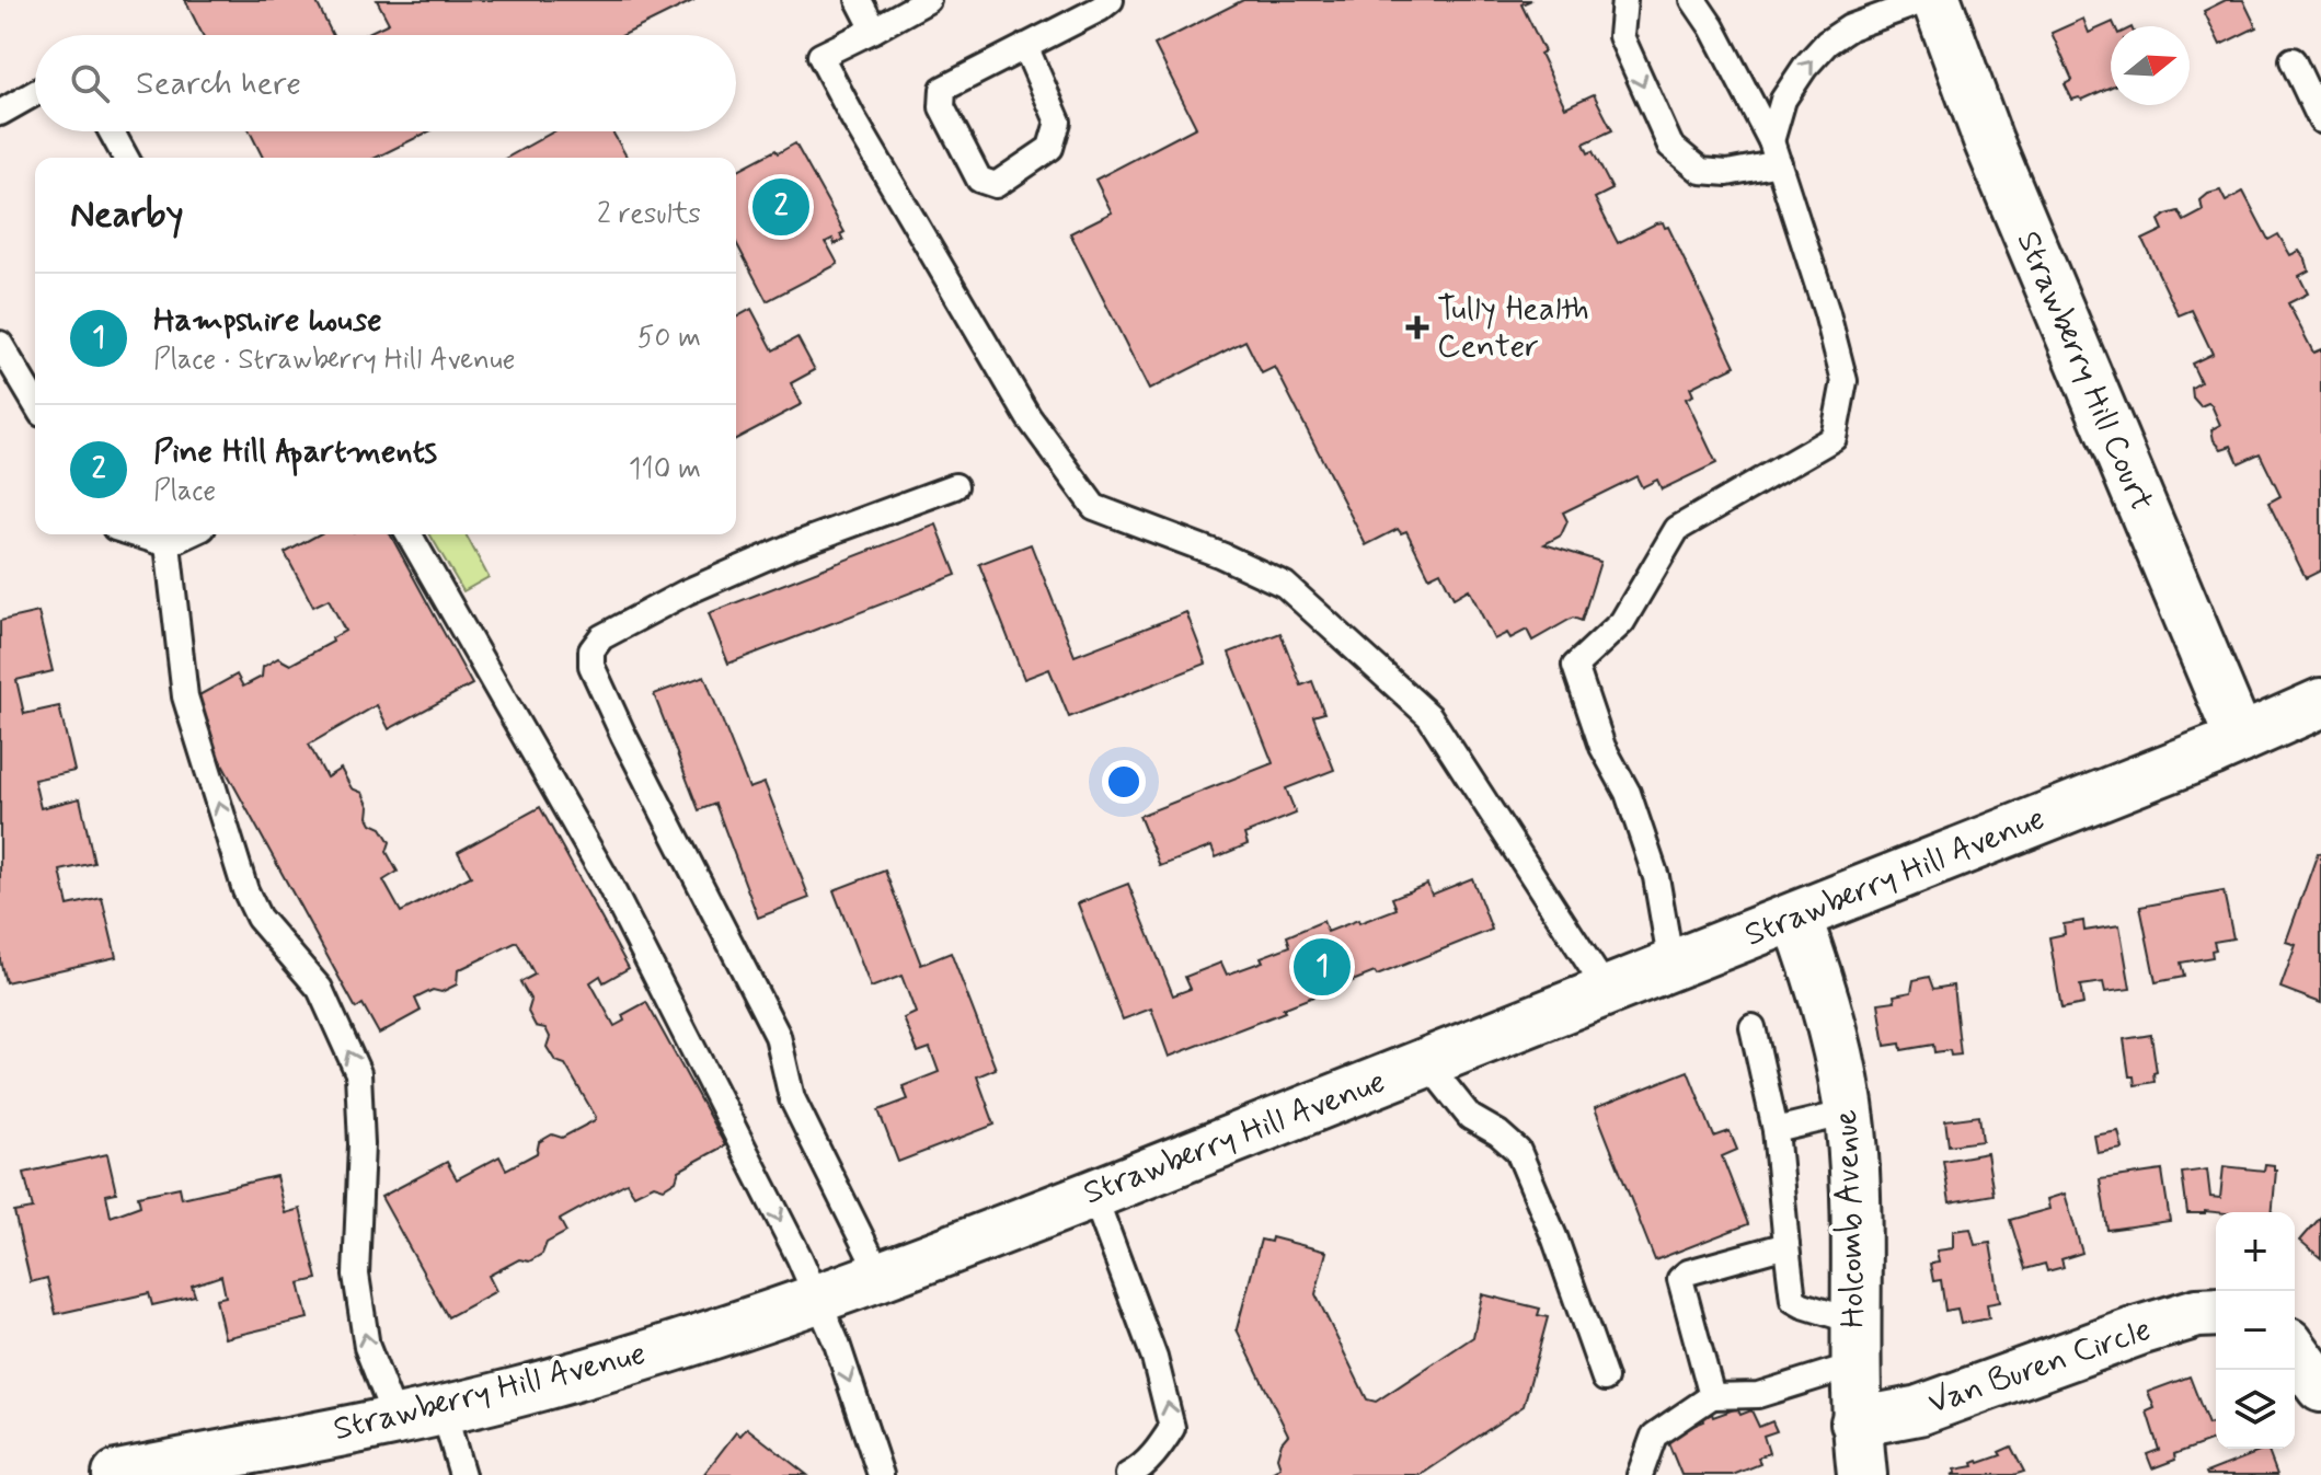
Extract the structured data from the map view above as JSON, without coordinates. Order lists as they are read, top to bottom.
{
  "streets": {
    "main road": [
      "Strawberry Hill Court",
      "Strawberry Hill Avenue",
      "Holcomb Avenue",
      "Van Buren Circle"
    ]
  },
  "crossings": [
    ["Strawberry Hill Court", "Strawberry Hill Avenue"],
    ["Strawberry Hill Avenue", "Holcomb Avenue"],
    ["Holcomb Avenue", "Van Buren Circle"]
  ],
  "places": {
    "health": ["Tully Health Center"]
  },
  "north": "right",
  "page": {
    "search": "Search here",
    "heading": ["Nearby", "2 results"],
    "pins": ["2", "1"],
    "list": [
      {
        "mark": "1",
        "name": "Hampshire house",
        "note": "Place · Strawberry Hill Avenue",
        "value": "50 m"
      },
      {
        "mark": "2",
        "name": "Pine Hill Apartments",
        "note": "Place",
        "value": "110 m"
      }
    ],
    "map_buttons": ["+", "−"]
  }
}
